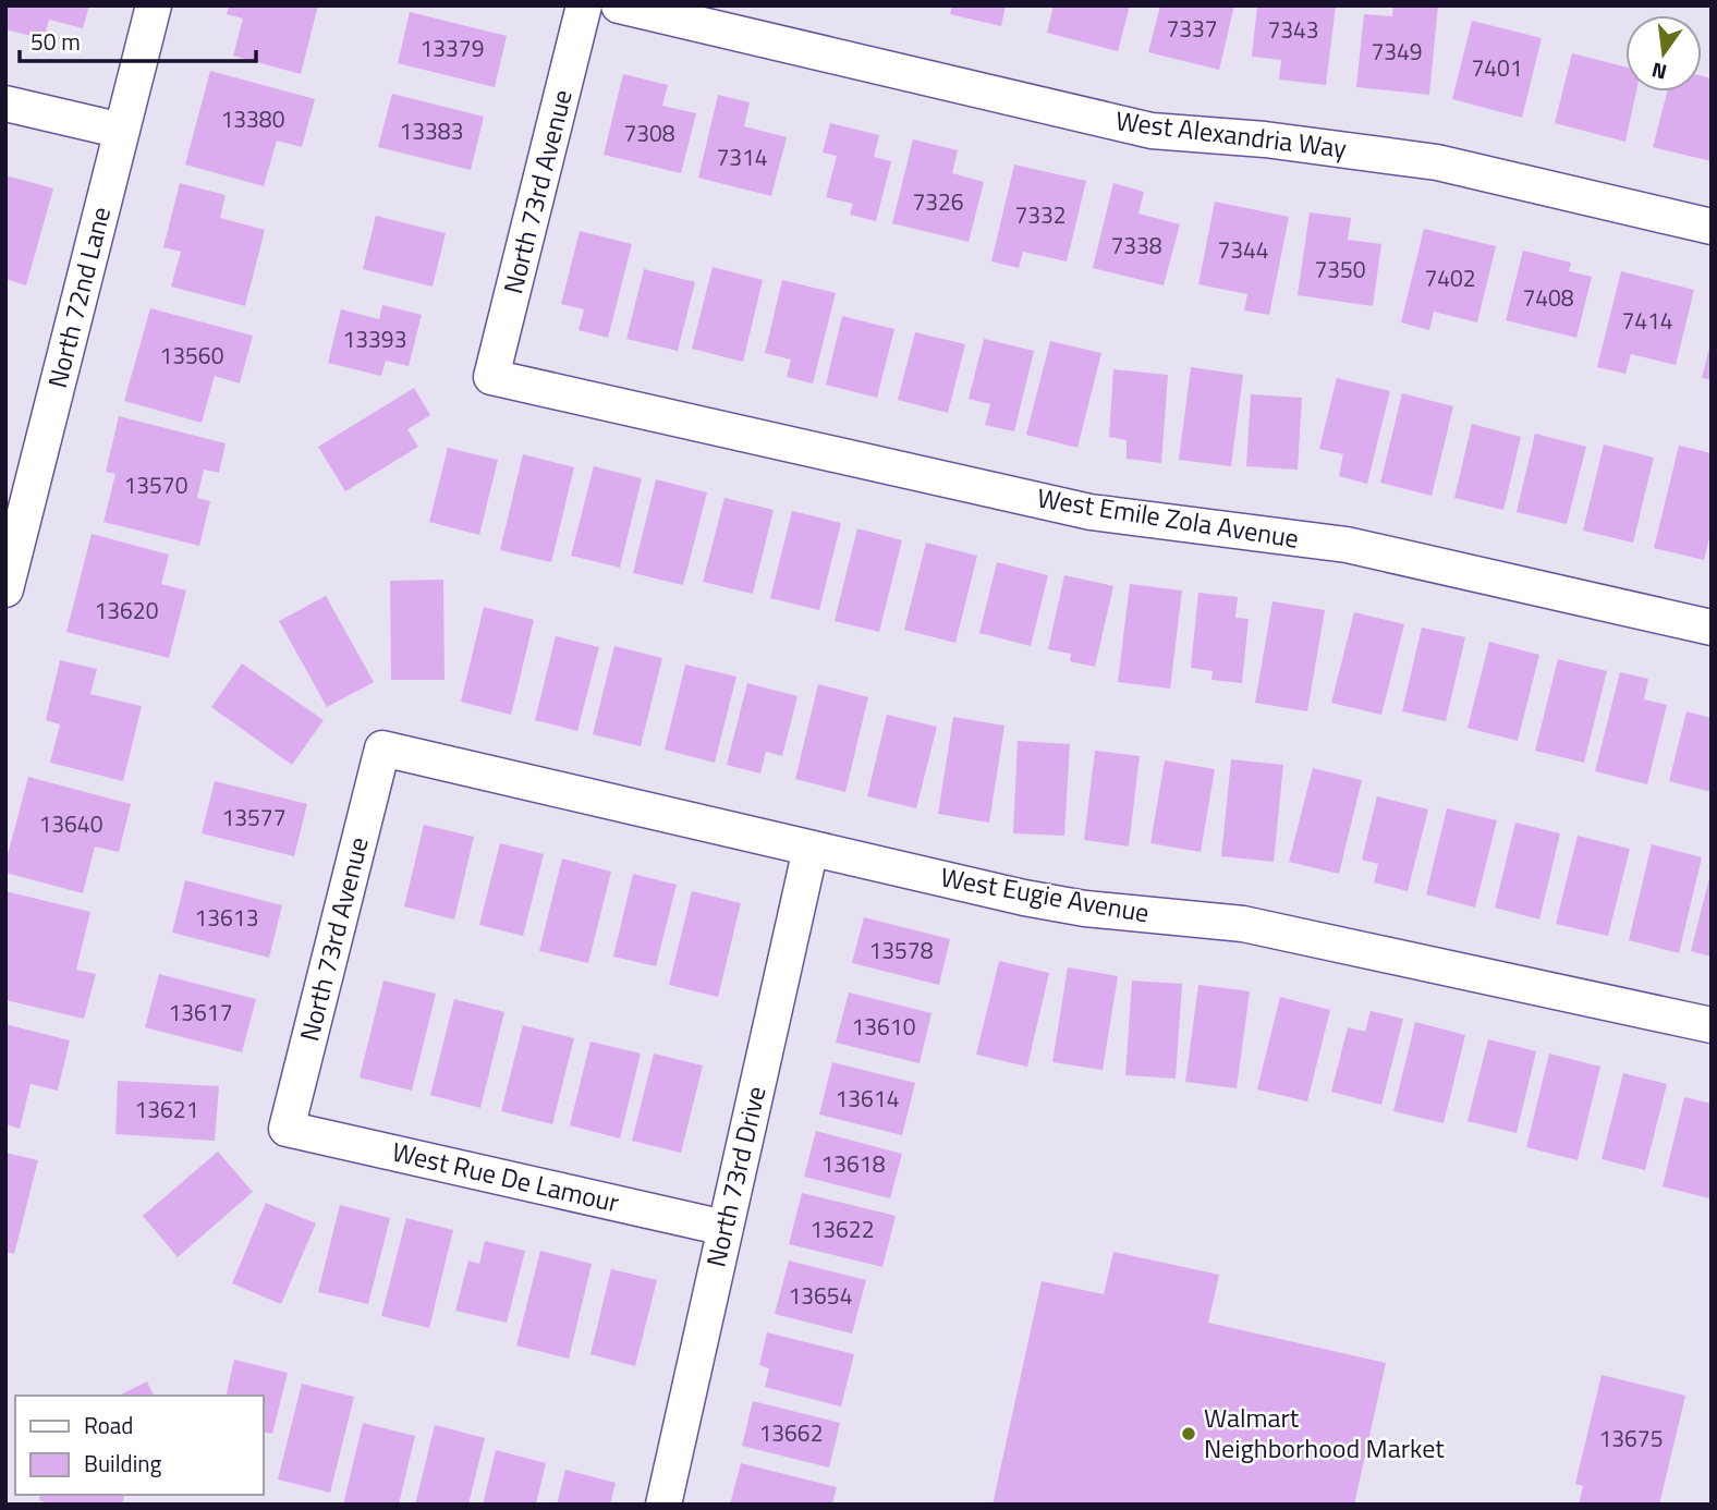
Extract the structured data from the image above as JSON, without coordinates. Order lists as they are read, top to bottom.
{
  "streets": {
    "street": [
      "West Alexandria Way",
      "North 73rd Avenue",
      "North 72nd Lane",
      "West Emile Zola Avenue",
      "West Eugie Avenue",
      "North 73rd Drive",
      "West Rue De Lamour"
    ]
  },
  "crossings": [
    ["North 73rd Avenue", "West Emile Zola Avenue"],
    ["North 73rd Avenue", "West Eugie Avenue"],
    ["North 73rd Avenue", "West Rue De Lamour"],
    ["West Eugie Avenue", "North 73rd Drive"],
    ["North 73rd Drive", "West Rue De Lamour"]
  ],
  "places": ["Walmart Neighborhood Market"],
  "house_numbers": [
    "7337",
    "7343",
    "13379",
    "7349",
    "7401",
    "13380",
    "13383",
    "7308",
    "7314",
    "7326",
    "7332",
    "7338",
    "7344",
    "7350",
    "7402",
    "7408",
    "7414",
    "13393",
    "13560",
    "13570",
    "13620",
    "13577",
    "13640",
    "13613",
    "13578",
    "13617",
    "13610",
    "13614",
    "13621",
    "13618",
    "13622",
    "13654",
    "13662",
    "13675"
  ],
  "legend": ["Road", "Building"],
  "scale_bar": "50 m",
  "north": "bottom"
}
